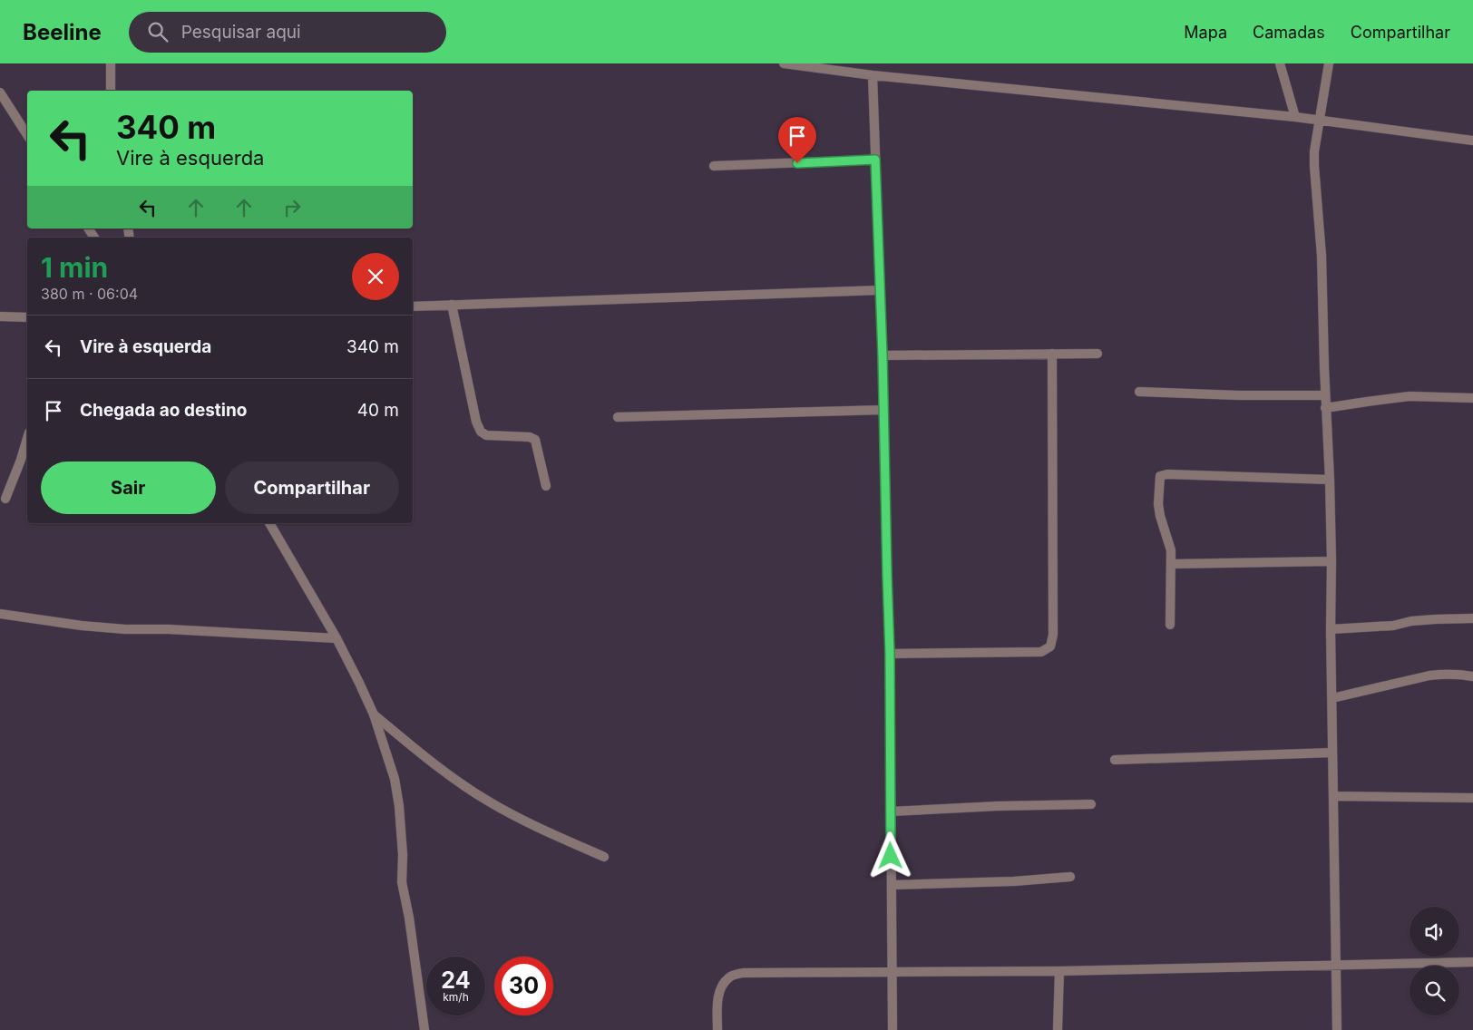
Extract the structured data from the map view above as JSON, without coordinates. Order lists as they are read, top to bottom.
{
  "page": {
    "header": "Beeline",
    "search": "Pesquisar aqui",
    "nav": ["Mapa", "Camadas", "Compartilhar"],
    "turn": ["340 m", "Vire à esquerda"],
    "heading": ["1 min", "380 m · 06:04"],
    "list": [
      {
        "name": "Vire à esquerda",
        "value": "340 m"
      },
      {
        "name": "Chegada ao destino",
        "value": "40 m"
      }
    ],
    "buttons": ["Sair", "Compartilhar"],
    "speed": "24 km/h",
    "limit": "30"
  }
}
